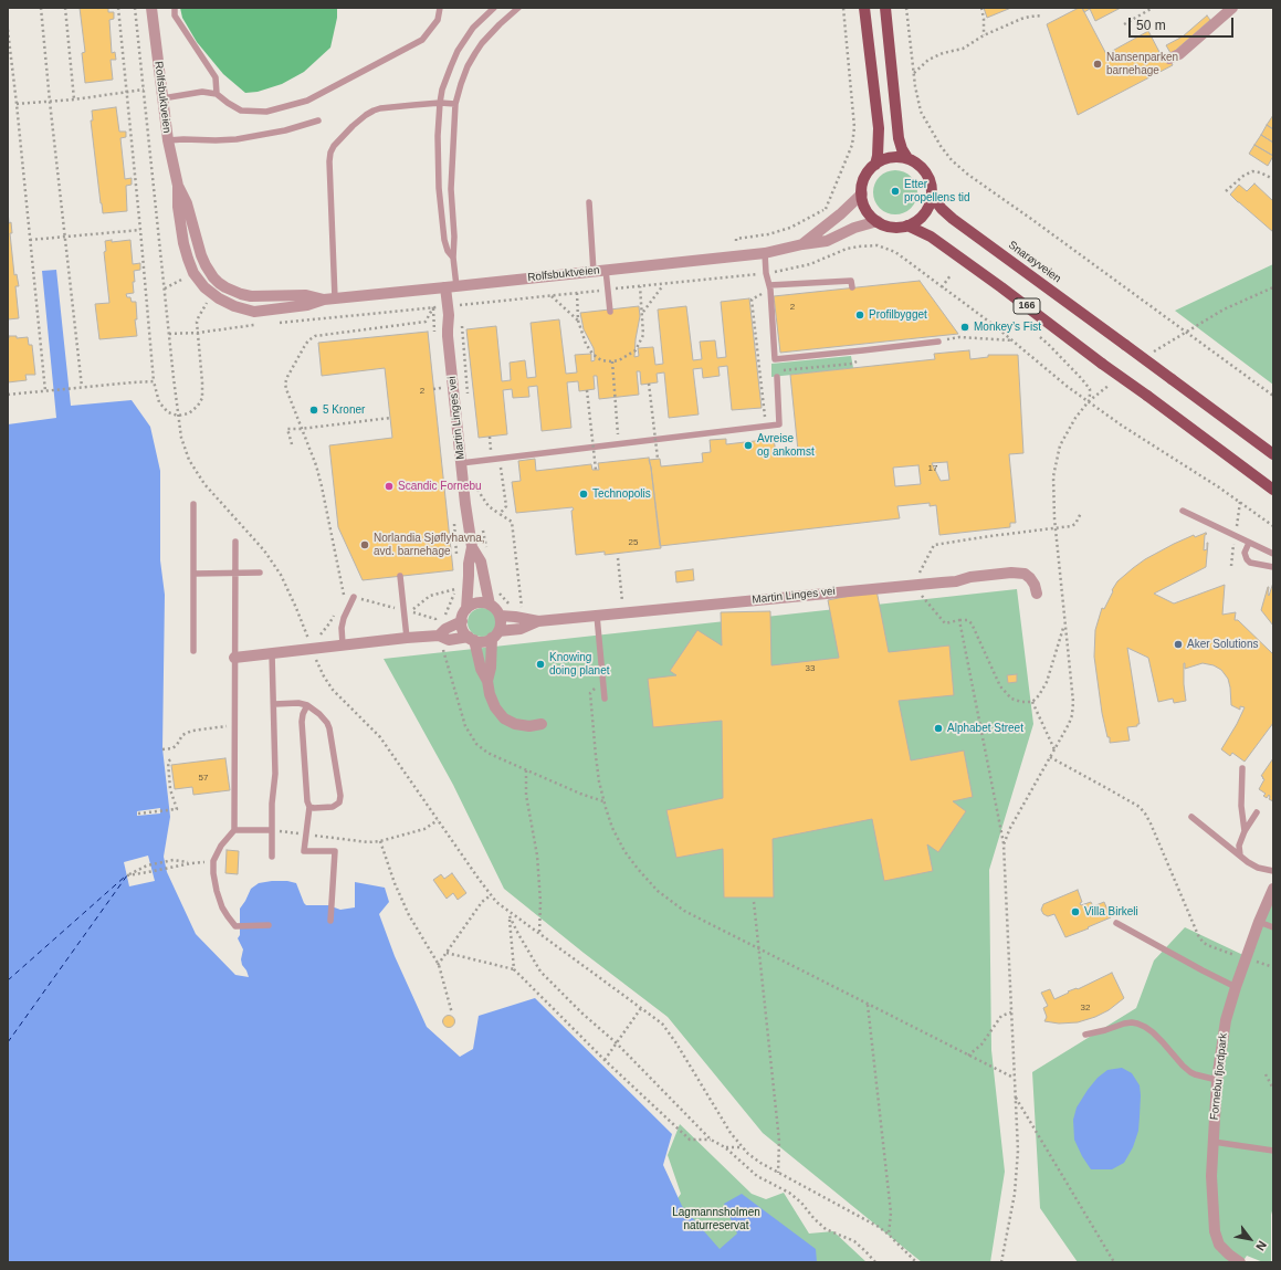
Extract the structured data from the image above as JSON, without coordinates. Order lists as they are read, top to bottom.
{
  "streets": {
    "main road": ["Snarøyveien", "166"],
    "street": ["Rolfsbuktveien", "Martin Linges vei", "Fornebu fjordpark"]
  },
  "crossings": [
    ["Rolfsbuktveien", "Snarøyveien"],
    ["Rolfsbuktveien", "166"],
    ["Rolfsbuktveien", "Martin Linges vei"],
    ["Snarøyveien", "166"]
  ],
  "parks": ["Lagmannsholmen naturreservat"],
  "places": [
    "Nansenparken barnehage",
    "Etter propellens tid",
    "Profilbygget",
    "Monkey’s Fist",
    "5 Kroner",
    "Avreise og ankomst",
    "Scandic Fornebu",
    "Technopolis",
    "Norlandia Sjøflyhavna, avd. barnehage",
    "Aker Solutions",
    "Knowing doing planet",
    "Alphabet Street",
    "Villa Birkeli"
  ],
  "house_numbers": [
    "2",
    "2",
    "17",
    "25",
    "33",
    "57",
    "32"
  ],
  "scale_bar": "50 m",
  "north": "bottom right"
}
